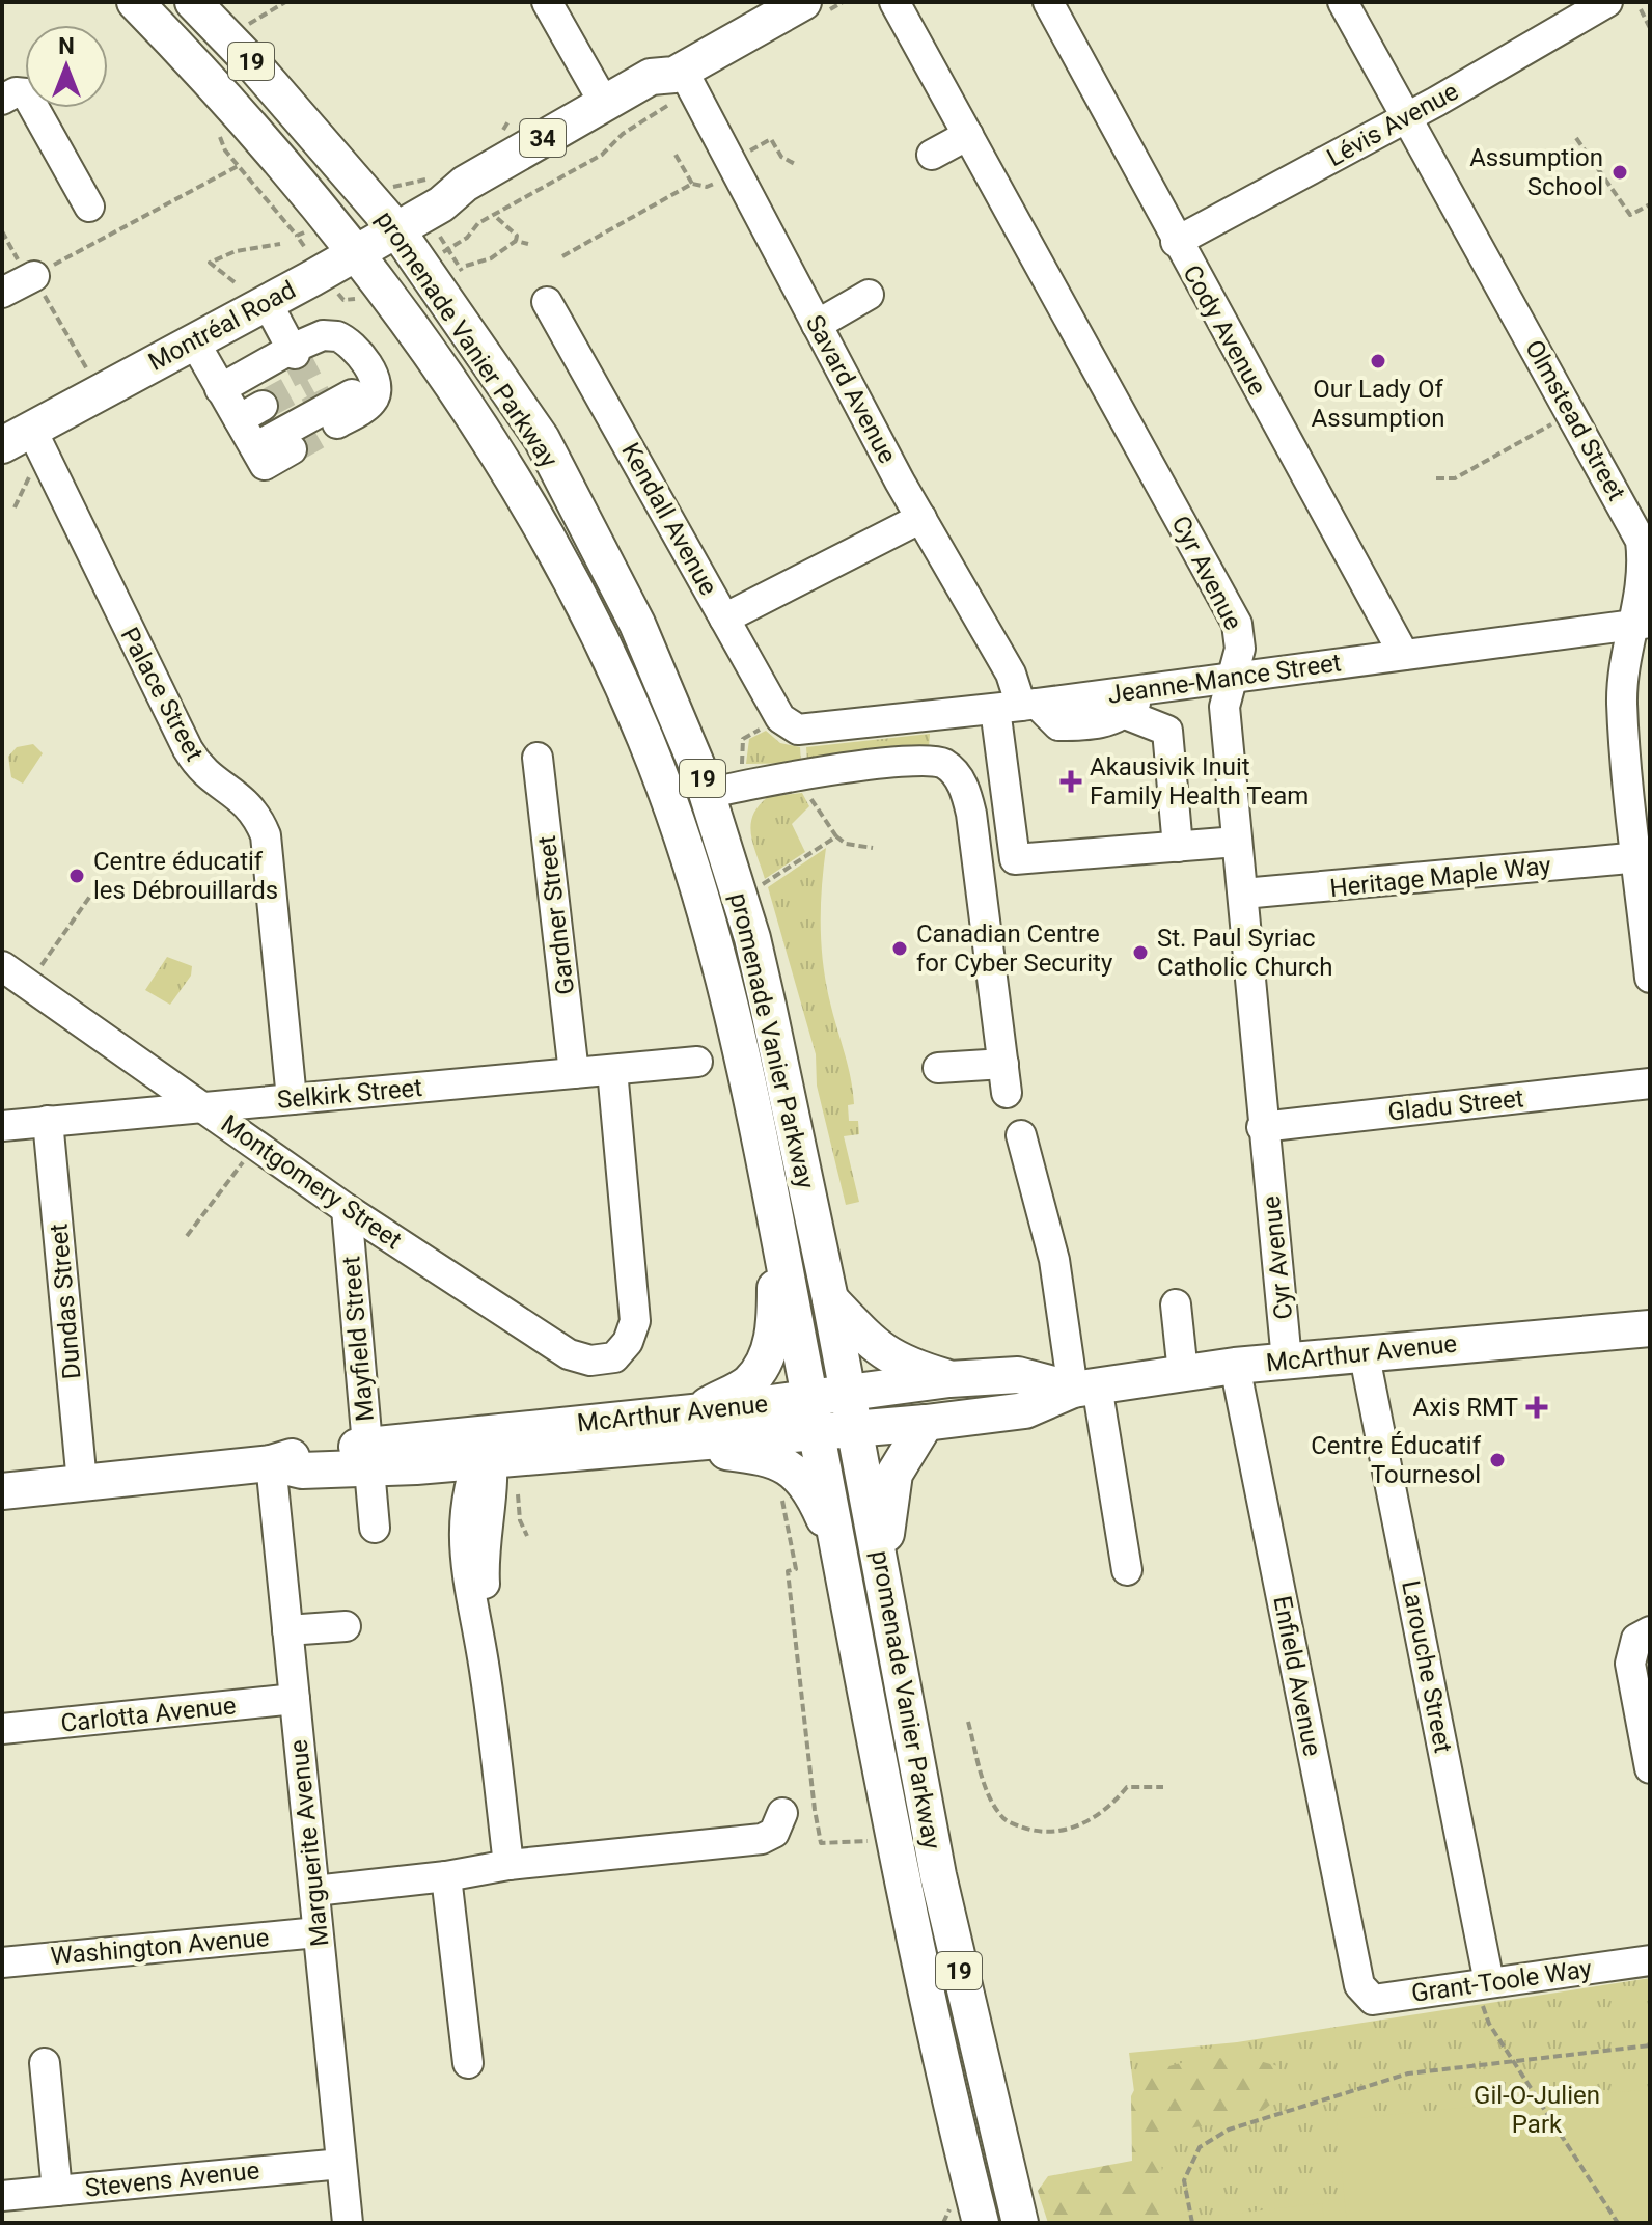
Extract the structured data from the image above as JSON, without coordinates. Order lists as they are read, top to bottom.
{
  "streets": {
    "main road": [
      "19",
      "34",
      "Montréal Road",
      "promenade Vanier Parkway",
      "McArthur Avenue"
    ],
    "street": [
      "Lévis Avenue",
      "Cody Avenue",
      "Savard Avenue",
      "Olmstead Street",
      "Kendall Avenue",
      "Cyr Avenue",
      "Jeanne-Mance Street",
      "Palace Street",
      "Heritage Maple Way",
      "Gardner Street",
      "Selkirk Street",
      "Gladu Street",
      "Montgomery Street",
      "Dundas Street",
      "Mayfield Street",
      "Larouche Street",
      "Enfield Avenue",
      "Carlotta Avenue",
      "Marguerite Avenue",
      "Washington Avenue",
      "Grant-Toole Way",
      "Stevens Avenue"
    ]
  },
  "crossings": [
    ["19", "Montréal Road"],
    ["19", "McArthur Avenue"],
    ["Lévis Avenue", "Cody Avenue"],
    ["Lévis Avenue", "Olmstead Street"],
    ["Montréal Road", "promenade Vanier Parkway"],
    ["Montréal Road", "Savard Avenue"],
    ["Montréal Road", "Palace Street"],
    ["Cody Avenue", "Jeanne-Mance Street"],
    ["promenade Vanier Parkway", "McArthur Avenue"],
    ["Savard Avenue", "Jeanne-Mance Street"],
    ["Olmstead Street", "Jeanne-Mance Street"],
    ["Olmstead Street", "Heritage Maple Way"],
    ["Kendall Avenue", "Jeanne-Mance Street"],
    ["Cyr Avenue", "Jeanne-Mance Street"],
    ["Cyr Avenue", "Heritage Maple Way"],
    ["Cyr Avenue", "Gladu Street"],
    ["Cyr Avenue", "McArthur Avenue"],
    ["Palace Street", "Selkirk Street"],
    ["Gardner Street", "Selkirk Street"],
    ["Selkirk Street", "Montgomery Street"],
    ["Selkirk Street", "Dundas Street"],
    ["Montgomery Street", "Mayfield Street"],
    ["Dundas Street", "McArthur Avenue"],
    ["Mayfield Street", "McArthur Avenue"],
    ["McArthur Avenue", "Larouche Street"],
    ["McArthur Avenue", "Enfield Avenue"],
    ["McArthur Avenue", "Marguerite Avenue"],
    ["Larouche Street", "Grant-Toole Way"],
    ["Enfield Avenue", "Grant-Toole Way"],
    ["Carlotta Avenue", "Marguerite Avenue"],
    ["Marguerite Avenue", "Washington Avenue"],
    ["Marguerite Avenue", "Stevens Avenue"]
  ],
  "parks": ["Gil-O-Julien Park"],
  "places": {
    "other": [
      "Assumption School",
      "Our Lady Of Assumption",
      "Centre éducatif les Débrouillards",
      "Canadian Centre for Cyber Security",
      "St. Paul Syriac Catholic Church",
      "Centre Éducatif Tournesol"
    ],
    "health": ["Akausivik Inuit Family Health Team", "Axis RMT"]
  },
  "north": "top"
}
